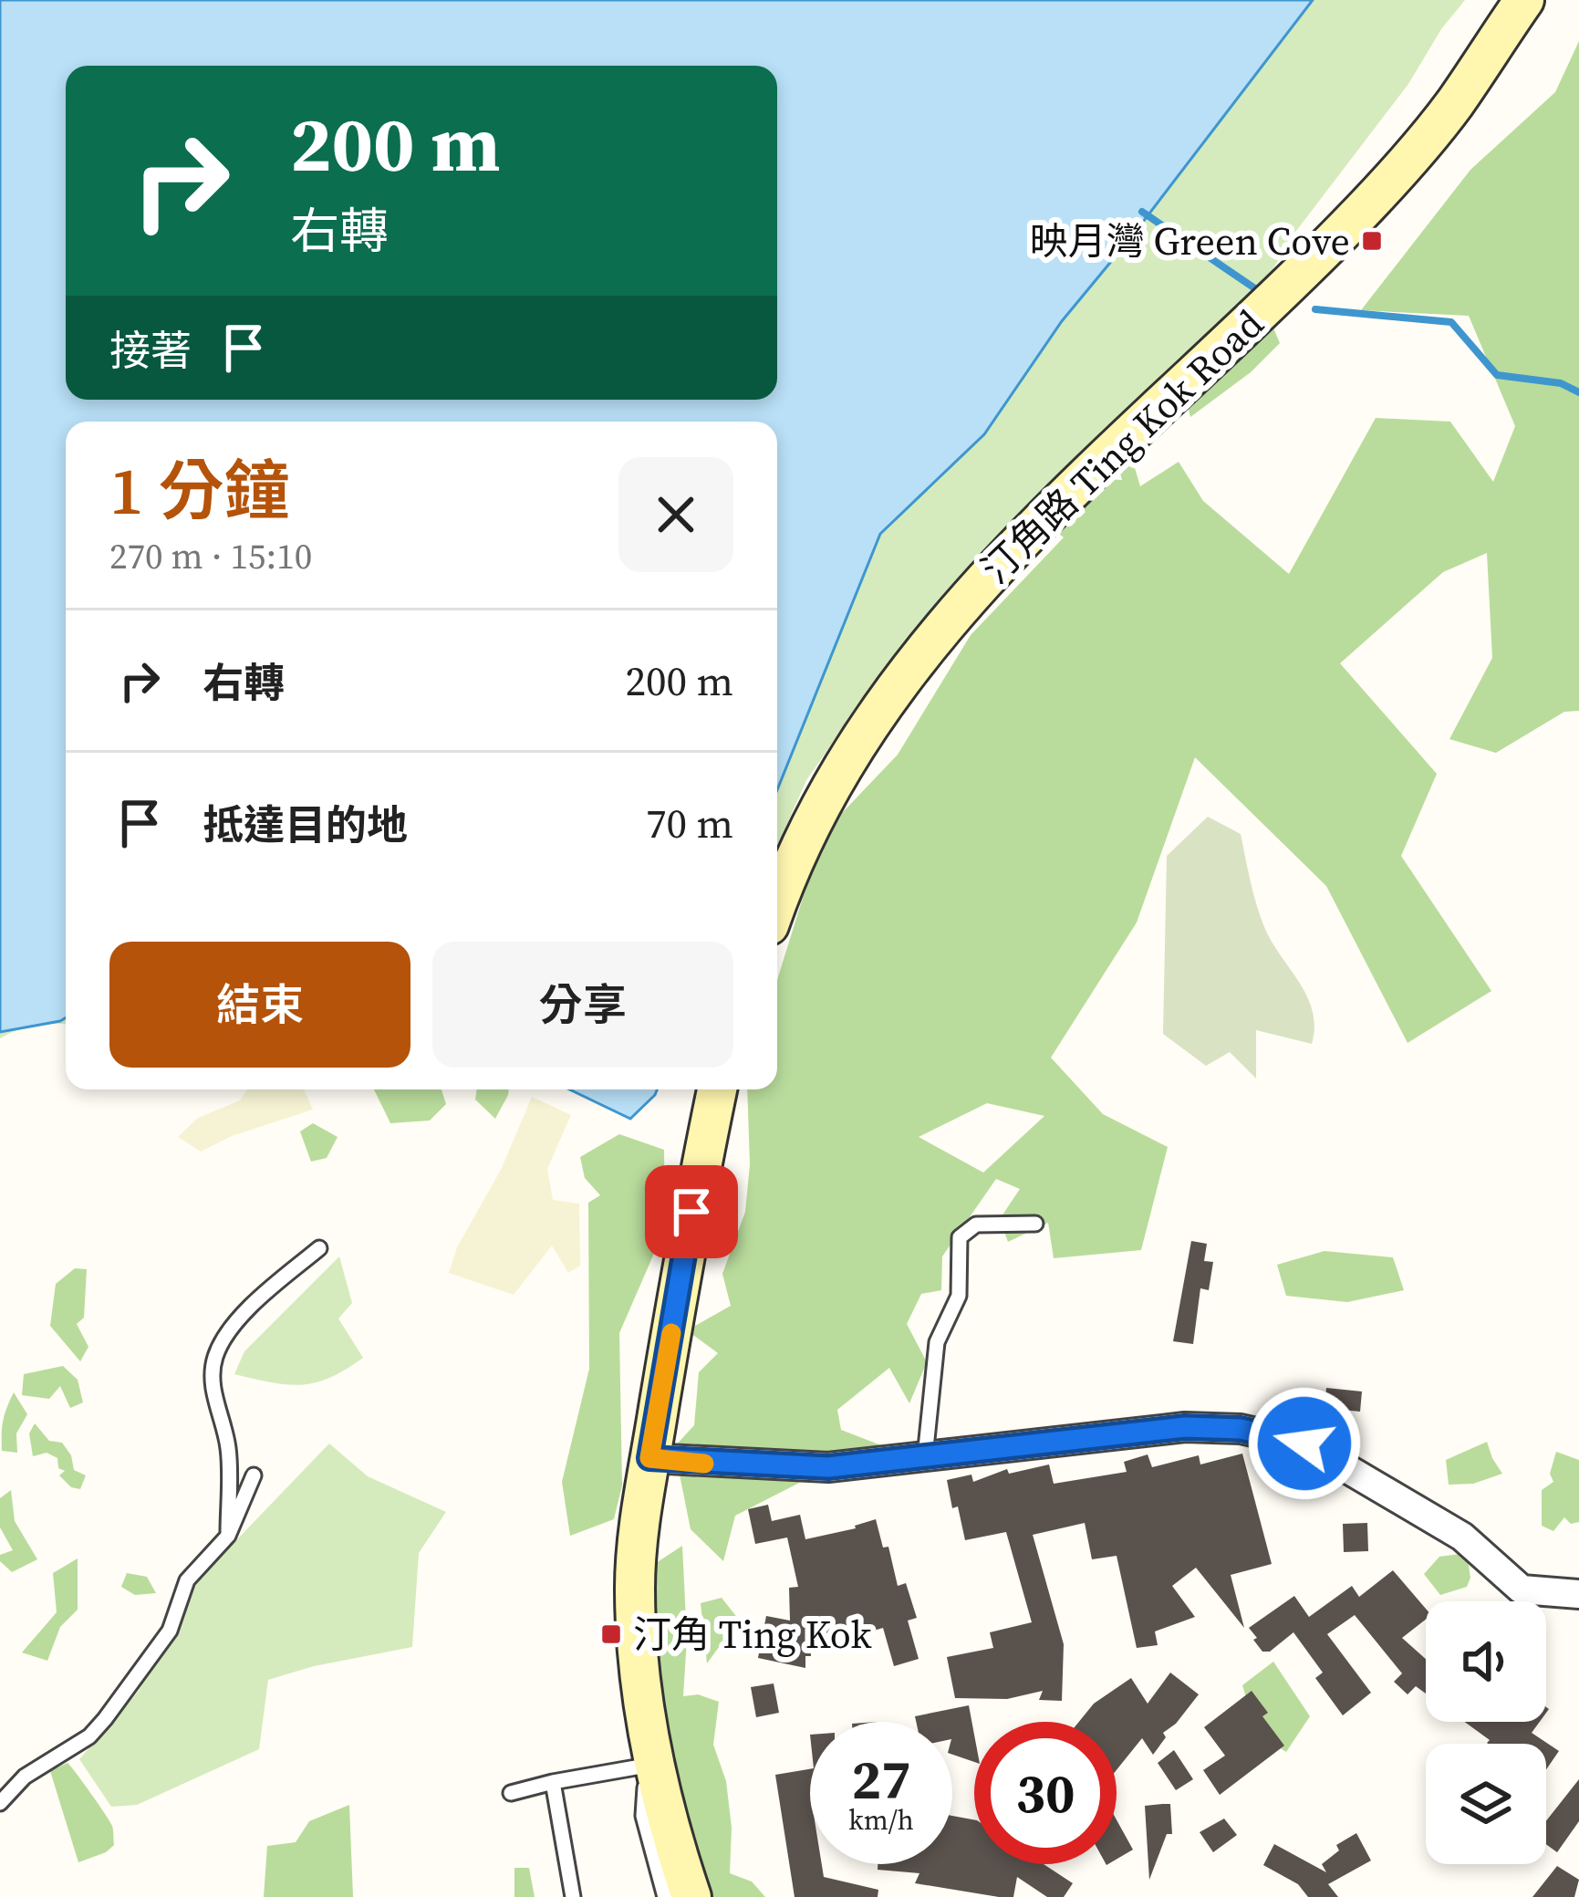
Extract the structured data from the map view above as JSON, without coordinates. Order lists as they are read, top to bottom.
{
  "streets": {
    "main road": ["汀角路 Ting Kok Road"]
  },
  "places": {
    "transit": ["映月灣 Green Cove", "汀角 Ting Kok"]
  },
  "page": {
    "turn": ["200 m", "右轉"],
    "then": "接著",
    "heading": ["1 分鐘", "270 m · 15:10"],
    "list": [
      {
        "name": "右轉",
        "value": "200 m"
      },
      {
        "name": "抵達目的地",
        "value": "70 m"
      }
    ],
    "buttons": ["結束", "分享"],
    "speed": "27 km/h",
    "limit": "30"
  }
}
